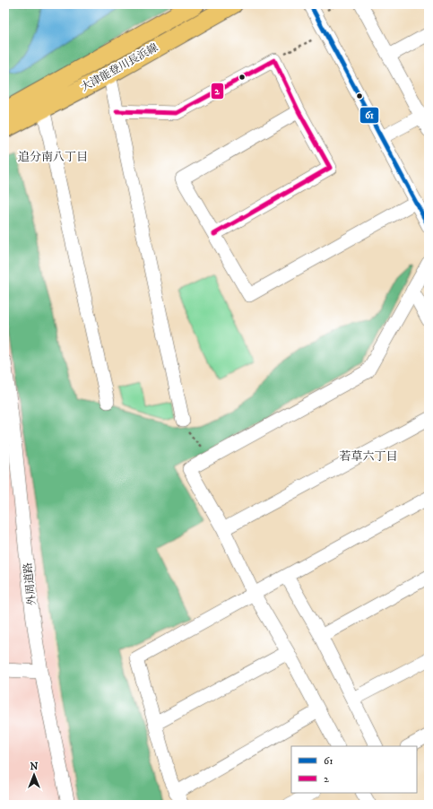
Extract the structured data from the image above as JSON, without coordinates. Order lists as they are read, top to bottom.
{
  "streets": {
    "main road": ["大津能登川長浜線"],
    "street": ["外周道路"]
  },
  "districts": ["追分南八丁目", "若草六丁目"],
  "lines": ["transit line 61", "transit line 2"],
  "legend": ["61", "2"],
  "north": "top"
}
